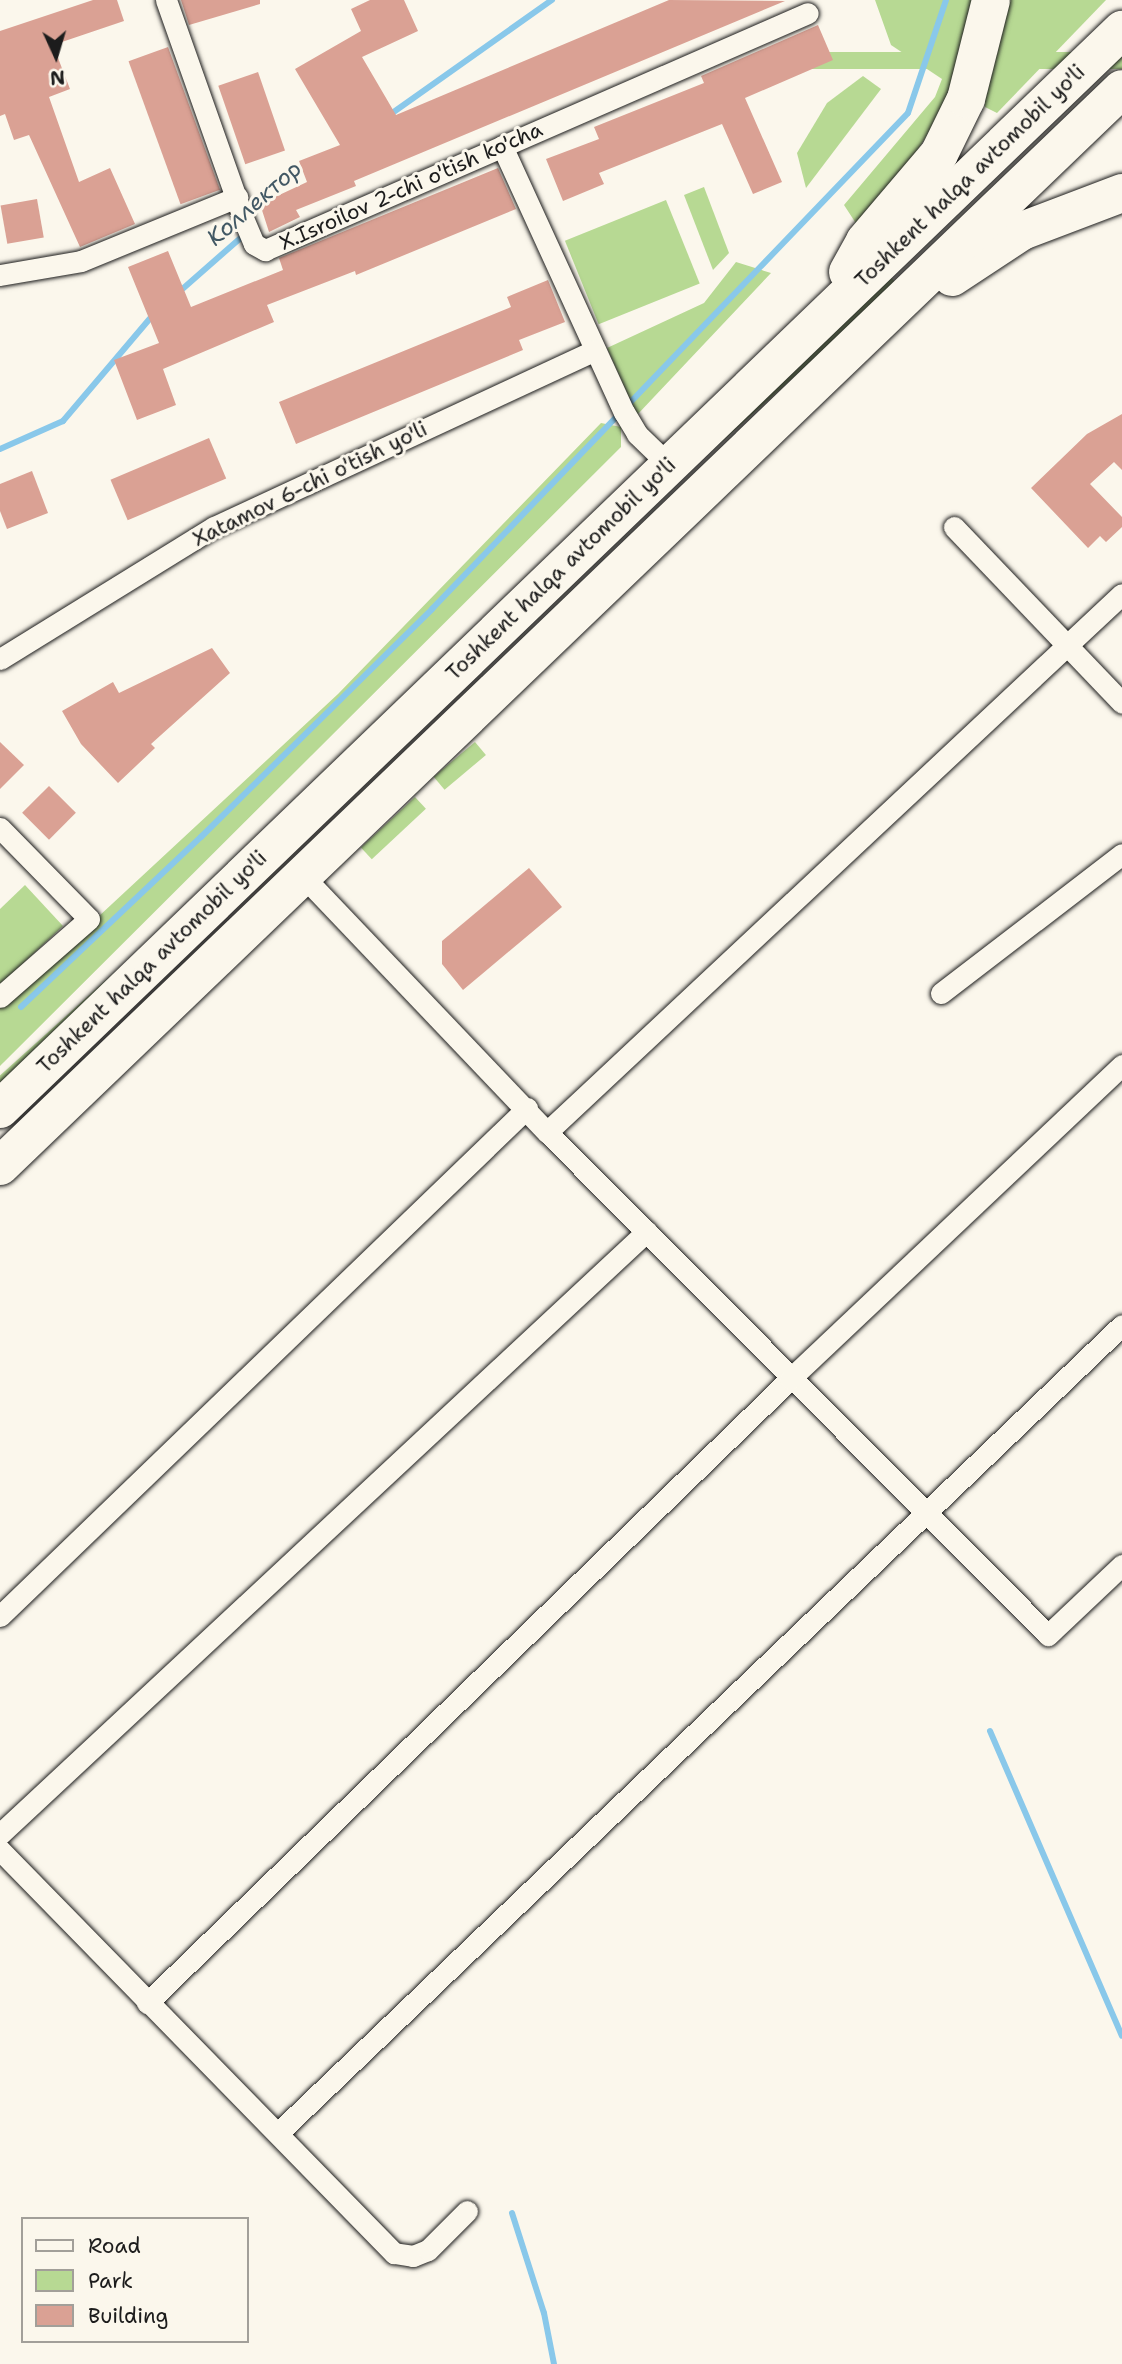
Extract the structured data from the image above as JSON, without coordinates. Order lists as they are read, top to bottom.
{
  "streets": {
    "highway": ["Toshkent halqa avtomobil yo'li"],
    "street": ["X.Isroilov 2-chi o'tish ko'cha", "Xatamov 6-chi o'tish yo'li"]
  },
  "water": ["Коллектор"],
  "legend": ["Road", "Park", "Building"],
  "north": "bottom"
}
